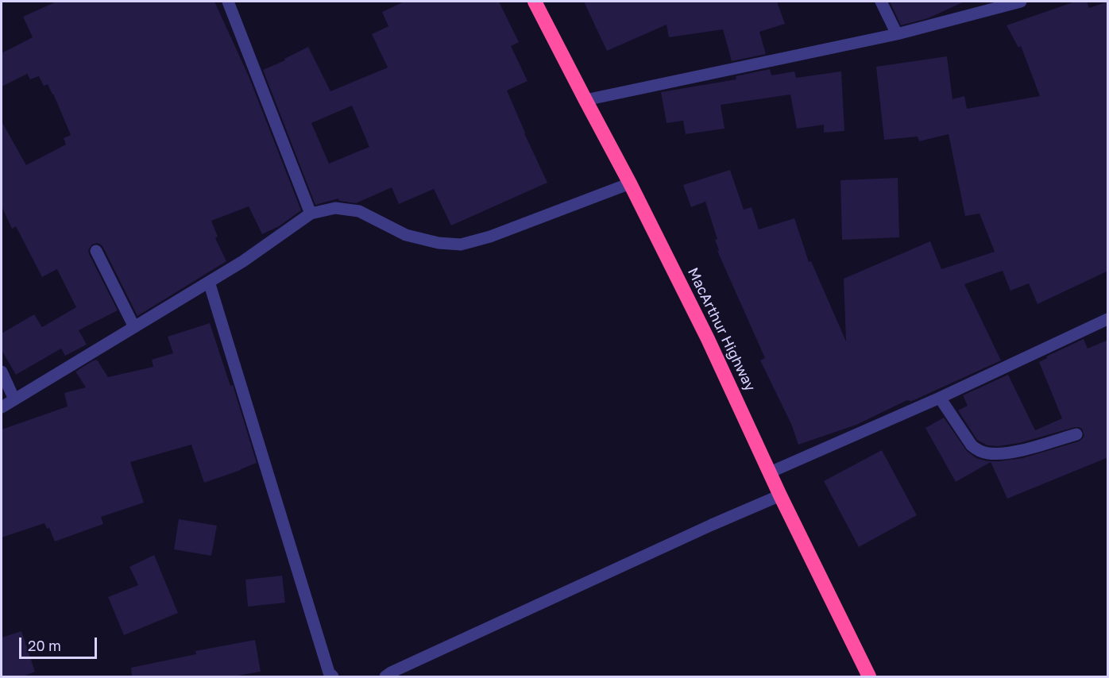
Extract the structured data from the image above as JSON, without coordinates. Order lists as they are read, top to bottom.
{
  "streets": {
    "highway": ["MacArthur Highway"]
  },
  "scale_bar": "20 m"
}
